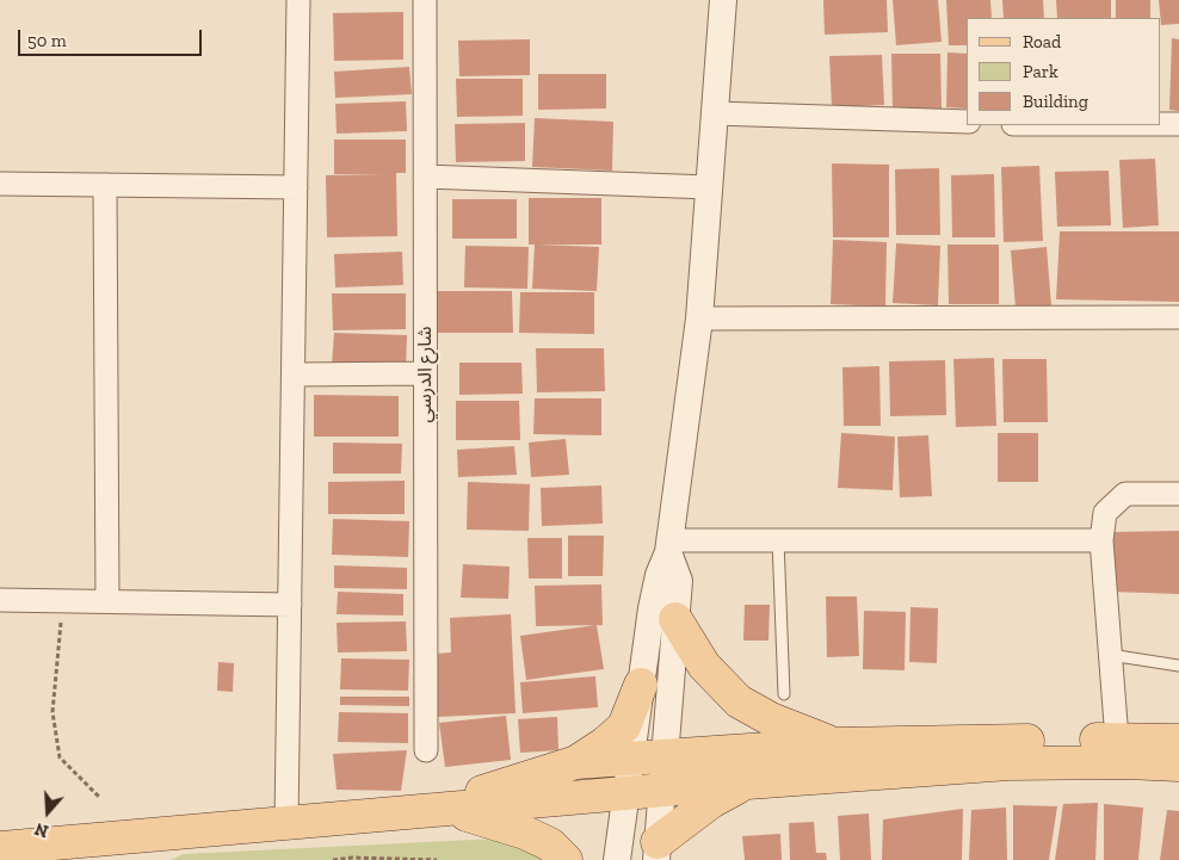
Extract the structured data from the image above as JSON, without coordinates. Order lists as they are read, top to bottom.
{
  "streets": {
    "street": ["شارع الدرسي"]
  },
  "legend": ["Road", "Park", "Building"],
  "scale_bar": "50 m",
  "north": "bottom"
}
